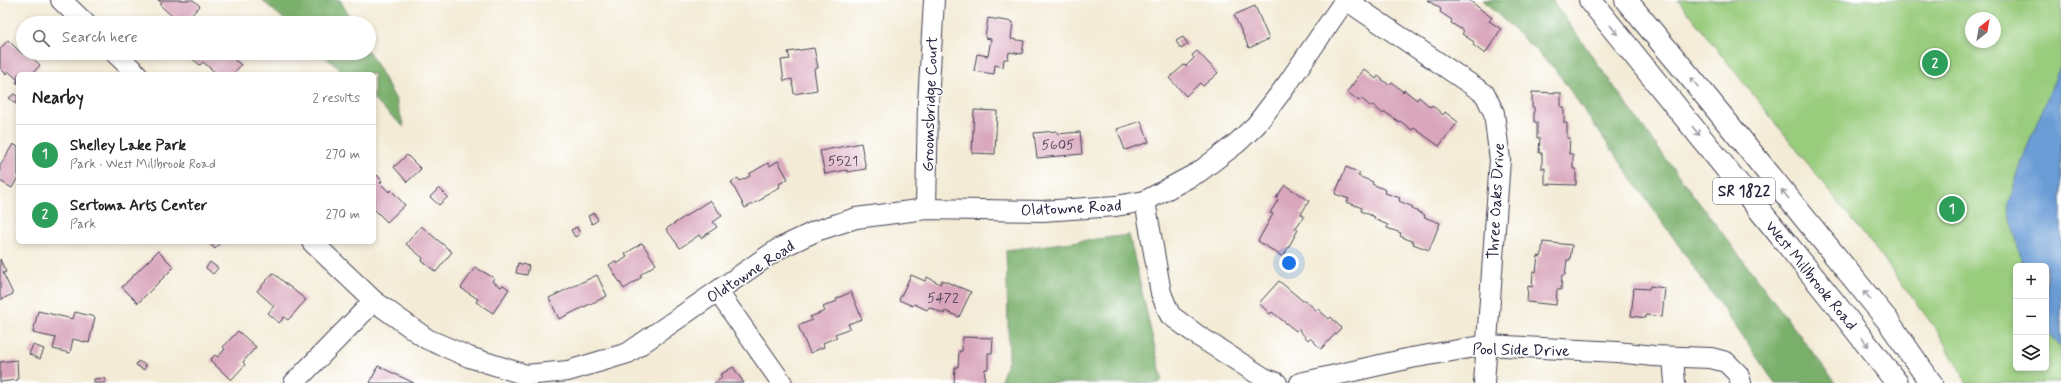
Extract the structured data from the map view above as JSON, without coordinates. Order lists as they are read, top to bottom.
{
  "streets": {
    "main road": ["SR 1822", "West Millbrook Road"],
    "street": [
      "Groomsbridge Court",
      "Three Oaks Drive",
      "Oldtowne Road",
      "Pool Side Drive"
    ]
  },
  "crossings": [
    ["Groomsbridge Court", "Oldtowne Road"],
    ["Three Oaks Drive", "Oldtowne Road"],
    ["Three Oaks Drive", "Pool Side Drive"]
  ],
  "house_numbers": ["5605", "5521", "5472"],
  "north": "top right",
  "page": {
    "search": "Search here",
    "pins": ["2", "1"],
    "heading": ["Nearby", "2 results"],
    "list": [
      {
        "mark": "1",
        "name": "Shelley Lake Park",
        "note": "Park · West Millbrook Road",
        "value": "270 m"
      },
      {
        "mark": "2",
        "name": "Sertoma Arts Center",
        "note": "Park",
        "value": "270 m"
      }
    ],
    "map_buttons": ["+", "−"]
  }
}
